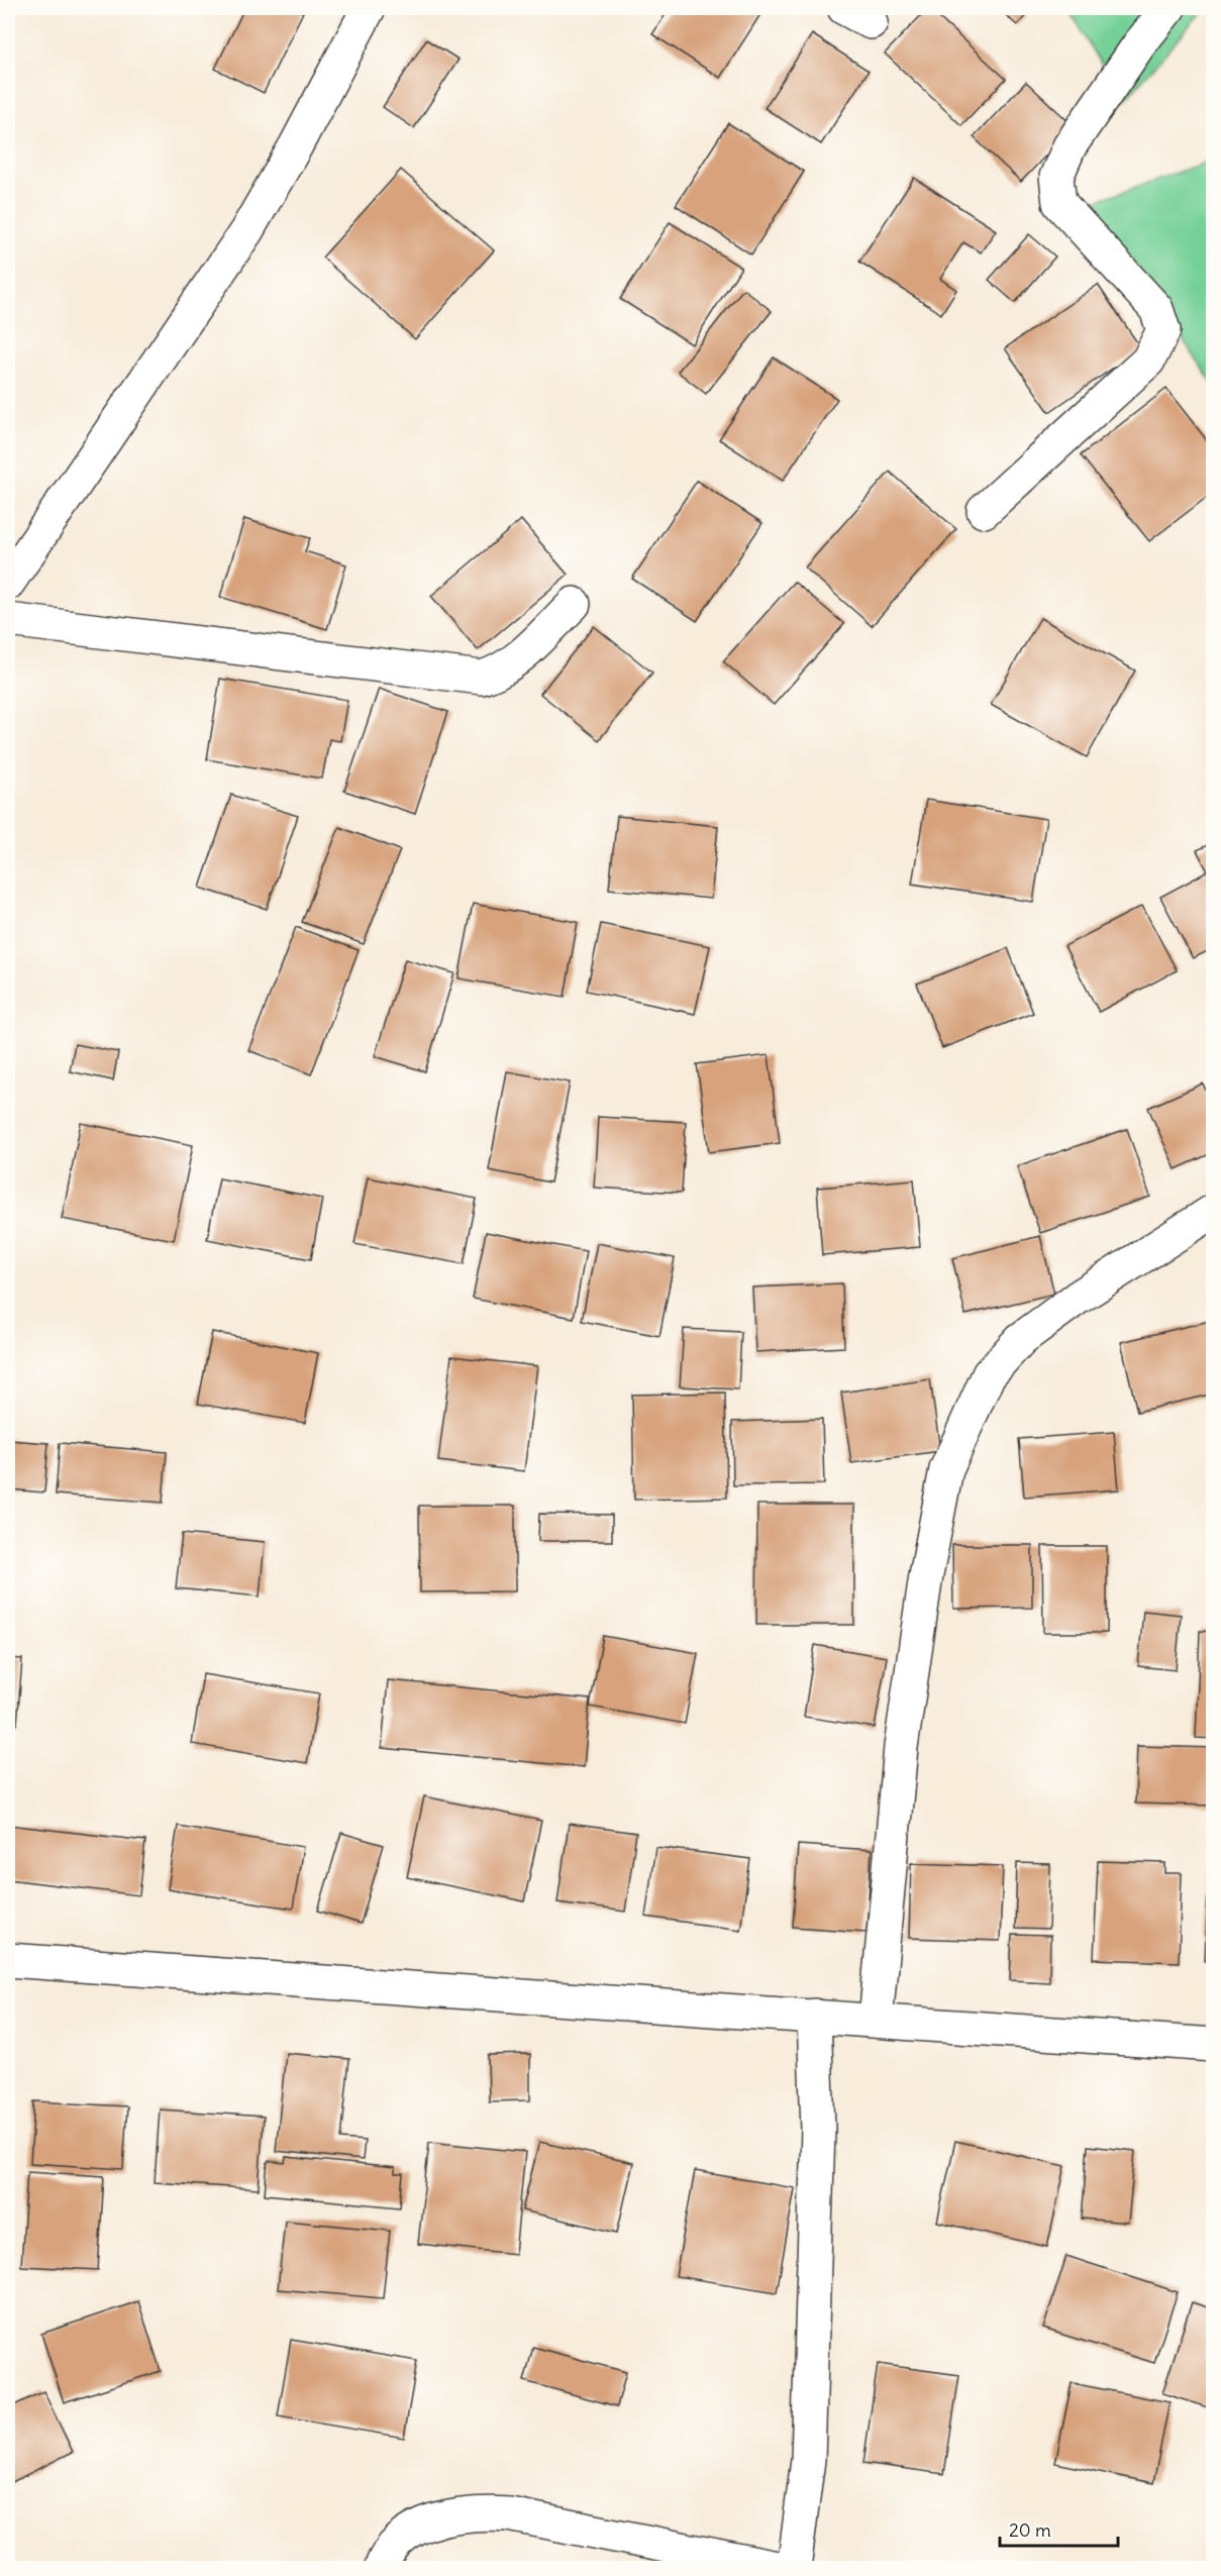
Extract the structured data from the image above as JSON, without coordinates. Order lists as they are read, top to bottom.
{
  "scale_bar": "20 m"
}
